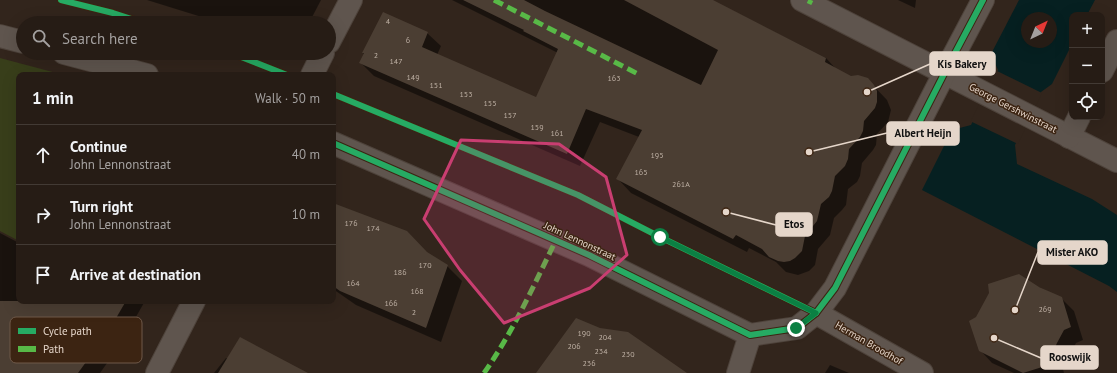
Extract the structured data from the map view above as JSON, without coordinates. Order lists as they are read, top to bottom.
{
  "streets": {
    "street": ["George Gershwinstraat", "John Lennonstraat", "Herman Broodhof"]
  },
  "places": [
    "Kis Bakery",
    "Albert Heijn",
    "Etos",
    "Mister AKO",
    "Rooswijk"
  ],
  "house_numbers": [
    "4",
    "6",
    "2",
    "147",
    "149",
    "163",
    "151",
    "153",
    "155",
    "157",
    "159",
    "161",
    "195",
    "165",
    "261A",
    "176",
    "174",
    "170",
    "186",
    "164",
    "168",
    "166",
    "269",
    "2",
    "190",
    "204",
    "206",
    "234",
    "230",
    "236"
  ],
  "legend": ["Cycle path", "Path"],
  "north": "top right",
  "page": {
    "map_buttons": ["+", "−"],
    "search": "Search here",
    "heading": ["1 min", "Walk · 50 m"],
    "list": [
      ["Continue", "John Lennonstraat", "40 m"],
      ["Turn right", "John Lennonstraat", "10 m"],
      "Arrive at destination"
    ]
  }
}
